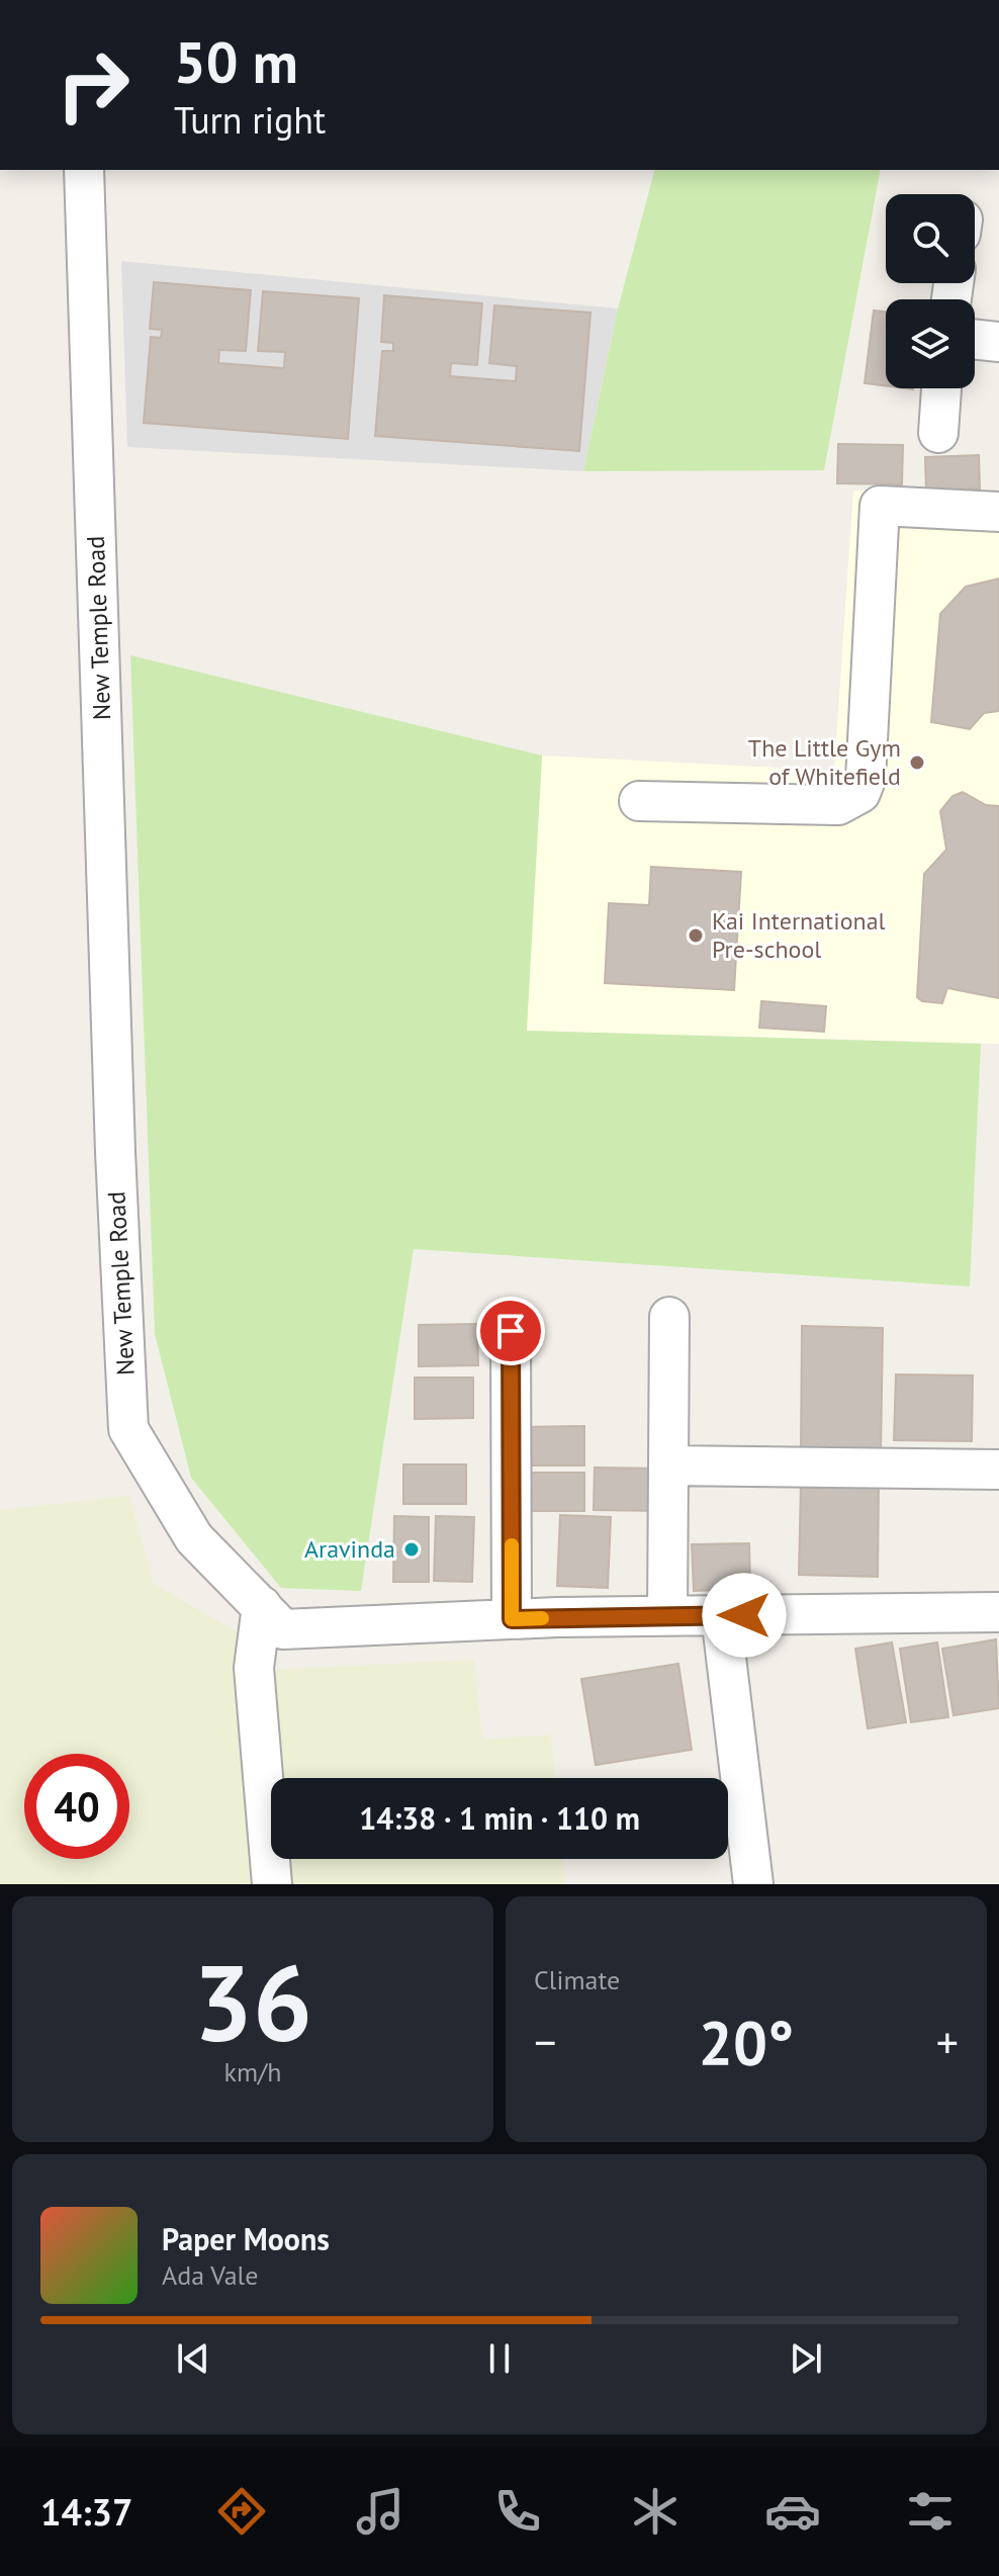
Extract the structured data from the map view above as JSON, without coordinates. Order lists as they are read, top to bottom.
{
  "streets": {
    "street": ["New Temple Road"]
  },
  "places": ["The Little Gym of Whitefield", "Kai International Pre-school", "Aravinda"],
  "page": {
    "turn": ["50 m", "Turn right"],
    "limit": "40",
    "trip": "14:38 · 1 min · 110 m",
    "tile": [
      ["36", "km/h"],
      "Climate"
    ],
    "heat": ["−", "20°", "+"],
    "song": ["Paper Moons", "Ada Vale"],
    "tabs": "14:37"
  }
}
